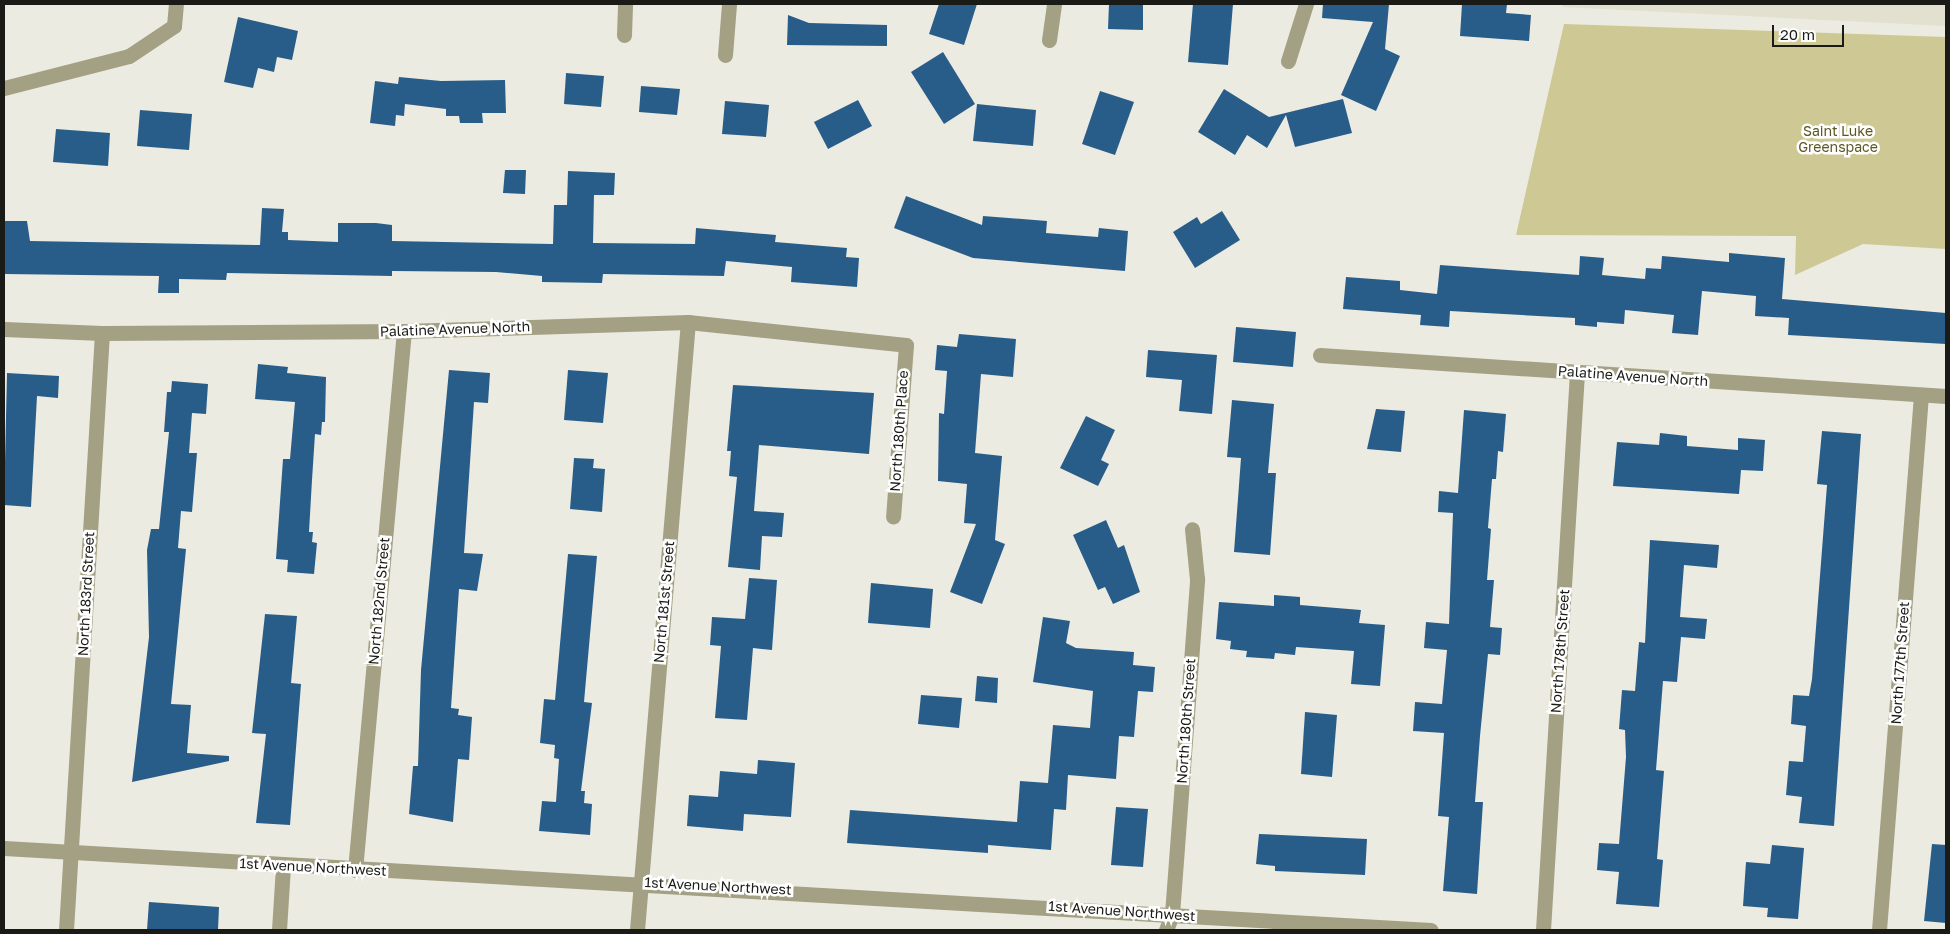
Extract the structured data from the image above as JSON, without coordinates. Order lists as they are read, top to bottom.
{
  "streets": {
    "street": [
      "Palatine Avenue North",
      "North 180th Place",
      "North 183rd Street",
      "North 182nd Street",
      "North 181st Street",
      "North 178th Street",
      "North 177th Street",
      "North 180th Street",
      "1st Avenue Northwest"
    ]
  },
  "crossings": [
    ["Palatine Avenue North", "North 180th Place"],
    ["Palatine Avenue North", "North 183rd Street"],
    ["Palatine Avenue North", "North 182nd Street"],
    ["Palatine Avenue North", "North 181st Street"],
    ["Palatine Avenue North", "North 178th Street"],
    ["Palatine Avenue North", "North 177th Street"],
    ["North 183rd Street", "1st Avenue Northwest"],
    ["North 182nd Street", "1st Avenue Northwest"],
    ["North 181st Street", "1st Avenue Northwest"],
    ["North 180th Street", "1st Avenue Northwest"]
  ],
  "parks": ["Saint Luke Greenspace"],
  "scale_bar": "20 m"
}
